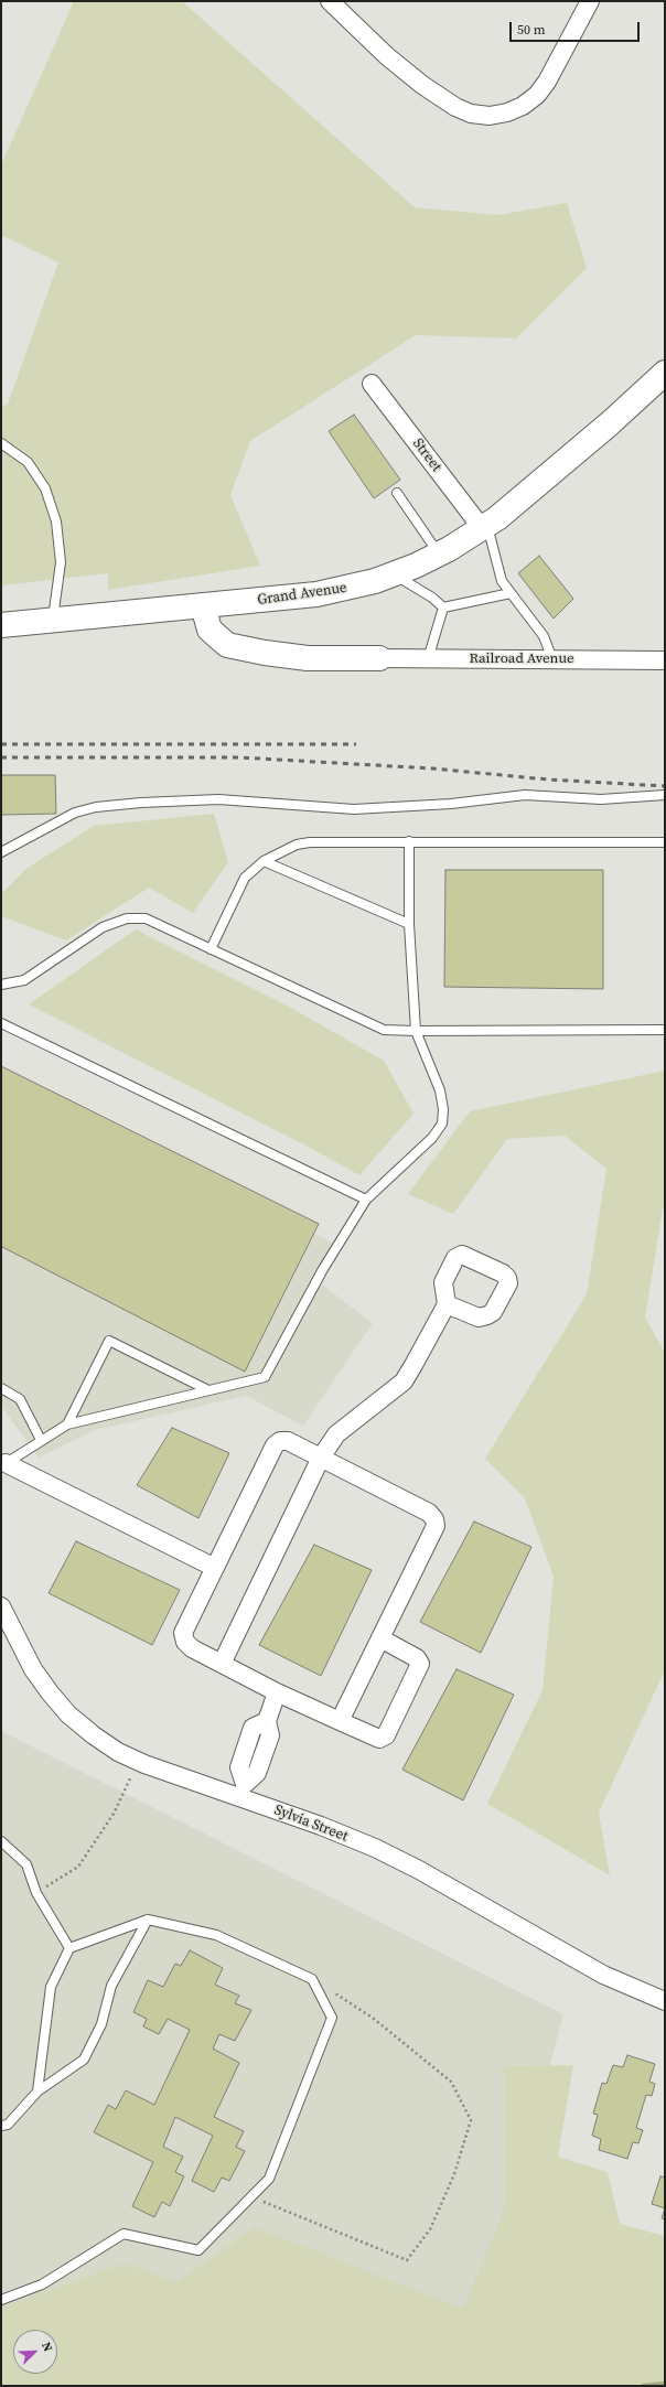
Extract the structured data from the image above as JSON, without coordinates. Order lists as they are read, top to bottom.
{
  "streets": {
    "main road": ["Grand Avenue"],
    "street": ["Street", "Railroad Avenue", "Sylvia Street"]
  },
  "crossings": [
    ["Street", "Grand Avenue"]
  ],
  "scale_bar": "50 m",
  "north": "top right"
}
